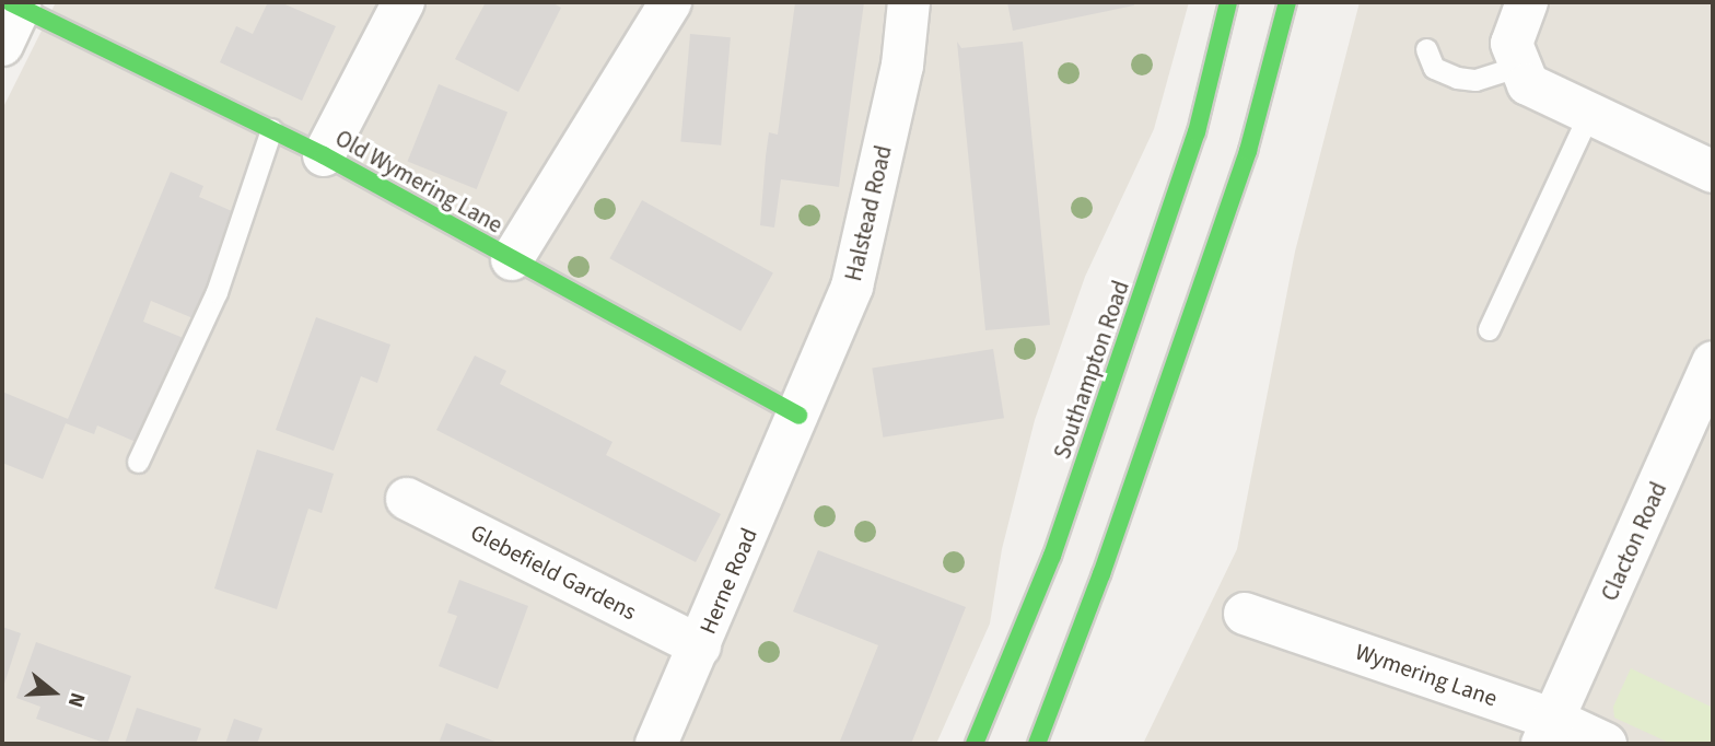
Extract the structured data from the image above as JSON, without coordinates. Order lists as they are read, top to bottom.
{
  "streets": {
    "main road": ["Old Wymering Lane", "Southampton Road"],
    "street": [
      "Halstead Road",
      "Clacton Road",
      "Glebefield Gardens",
      "Herne Road",
      "Wymering Lane"
    ]
  },
  "crossings": [
    ["Old Wymering Lane", "Halstead Road"],
    ["Old Wymering Lane", "Herne Road"],
    ["Halstead Road", "Herne Road"],
    ["Clacton Road", "Wymering Lane"],
    ["Glebefield Gardens", "Herne Road"]
  ],
  "north": "right"
}
